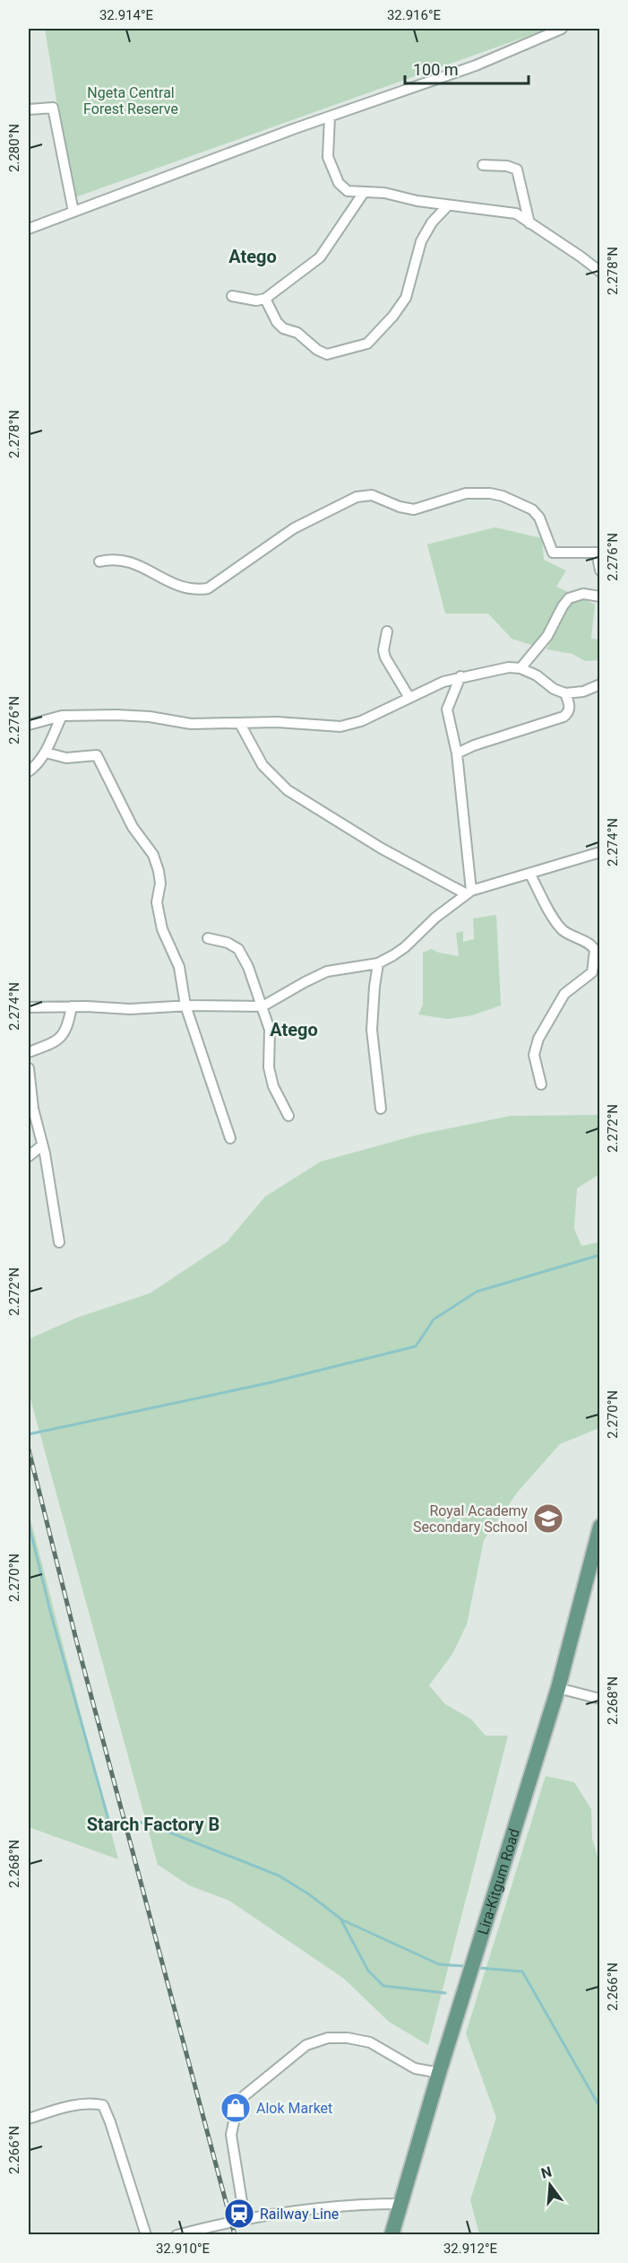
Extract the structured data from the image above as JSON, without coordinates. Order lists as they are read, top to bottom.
{
  "streets": {
    "main road": ["Lira-Kitgum Road"]
  },
  "districts": ["Atego", "Atego", "Starch Factory B"],
  "parks": ["Ngeta Central Forest Reserve"],
  "places": {
    "school or university": ["Royal Academy Secondary School"],
    "shop": ["Alok Market"],
    "station": ["Railway Line"]
  },
  "scale_bar": "100 m",
  "north": "top",
  "coordinates": [
    "32.914°E",
    "32.916°E",
    "2.280°N",
    "2.278°N",
    "2.276°N",
    "2.274°N",
    "2.272°N",
    "2.270°N",
    "2.268°N",
    "2.266°N",
    "32.910°E",
    "32.912°E"
  ]
}
